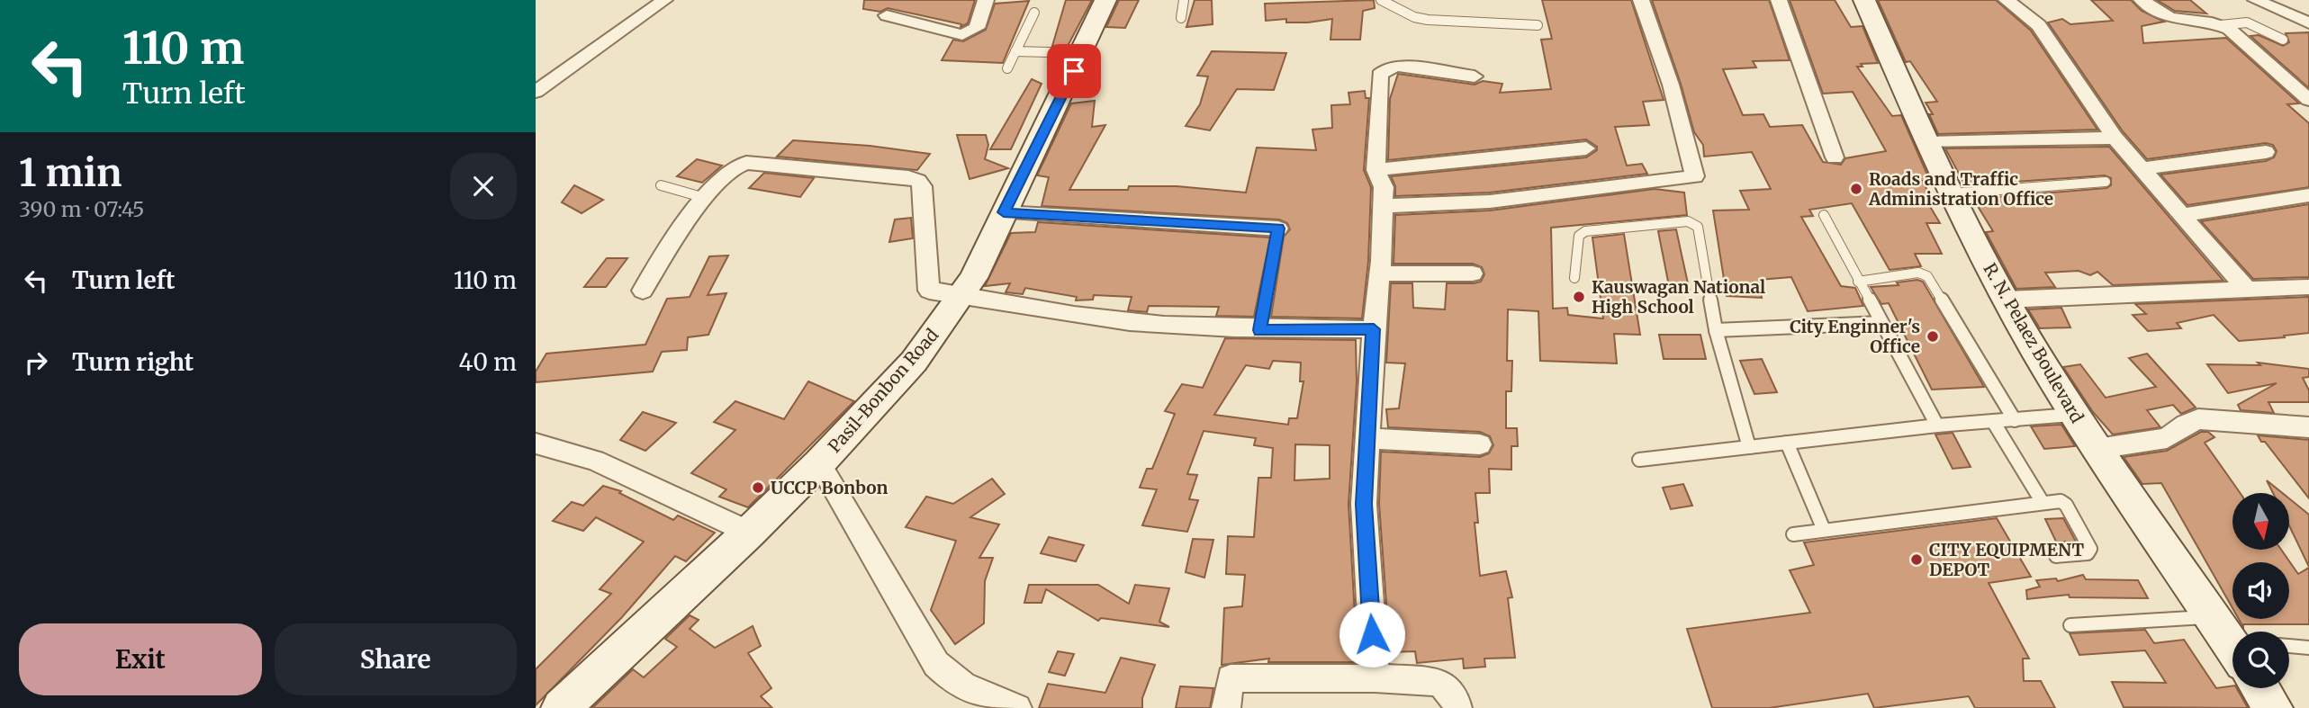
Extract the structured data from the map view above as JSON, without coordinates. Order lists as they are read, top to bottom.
{
  "streets": {
    "street": ["R. N. Pelaez Boulevard", "Pasil-Bonbon Road"]
  },
  "places": [
    "Roads and Traffic Administration Office",
    "Kauswagan National High School",
    "City Enginner's Office",
    "UCCP Bonbon",
    "CITY EQUIPMENT DEPOT"
  ],
  "north": "bottom",
  "page": {
    "turn": ["110 m", "Turn left"],
    "heading": ["1 min", "390 m · 07:45"],
    "list": [
      {
        "name": "Turn left",
        "value": "110 m"
      },
      {
        "name": "Turn right",
        "value": "40 m"
      }
    ],
    "buttons": ["Exit", "Share"]
  }
}
